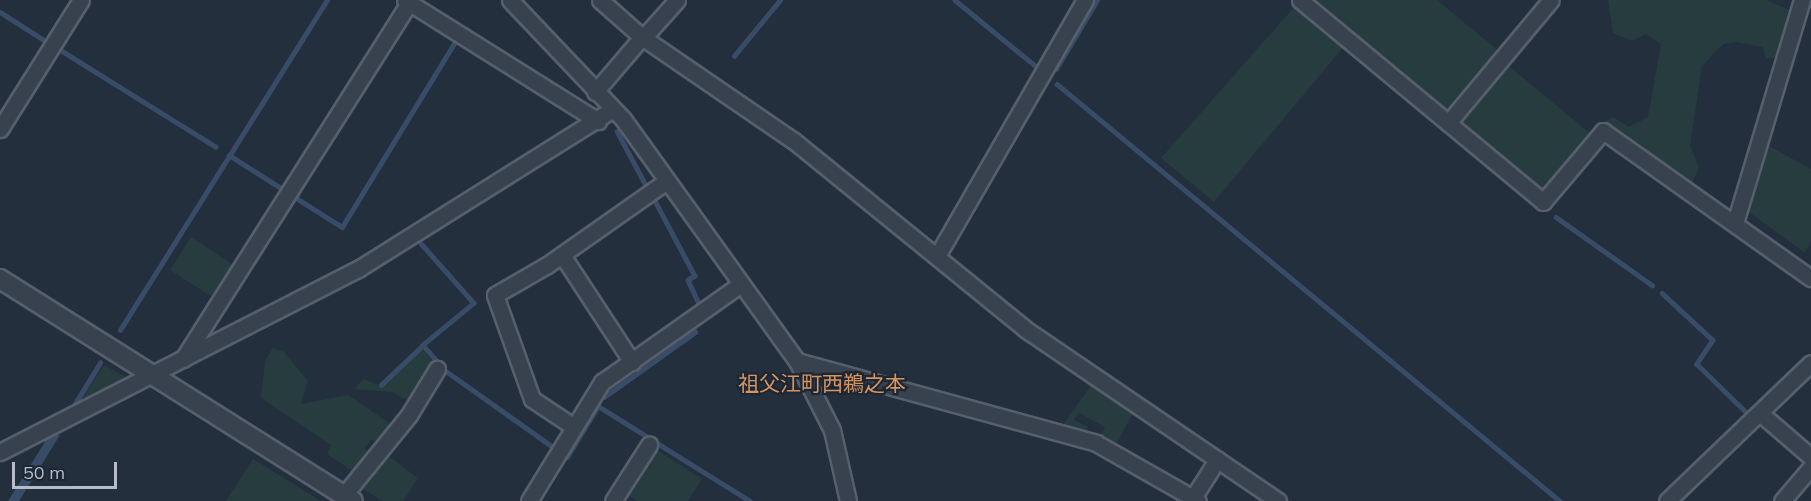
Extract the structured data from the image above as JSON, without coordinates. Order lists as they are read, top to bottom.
{
  "districts": ["祖父江町西鵜之本"],
  "scale_bar": "50 m"
}
